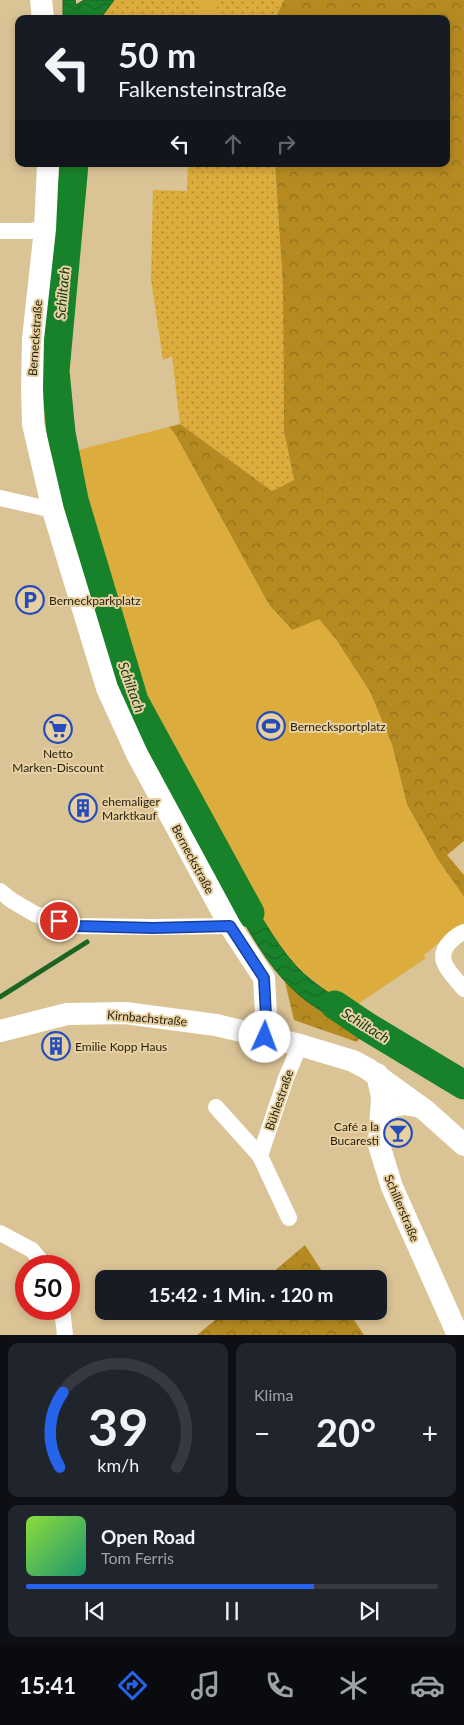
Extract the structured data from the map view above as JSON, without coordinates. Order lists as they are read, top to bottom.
{
  "streets": {
    "main road": ["Berneckstraße", "Kirnbachstraße", "Schillerstraße"],
    "street": ["Bühlestraße"]
  },
  "crossings": [
    ["Berneckstraße", "Kirnbachstraße"]
  ],
  "water": ["Schiltach"],
  "places": {
    "parking": ["Berneckparkplatz"],
    "sports": ["Bernecksportplatz"],
    "supermarket": ["Netto Marken-Discount"],
    "building": ["ehemaliger Marktkauf", "Emilie Kopp Haus"],
    "bar": ["Café a la Bucaresti"]
  },
  "page": {
    "turn": ["50 m", "Falkensteinstraße"],
    "limit": "50",
    "trip": "15:42 · 1 Min. · 120 m",
    "tile": "Klima",
    "heat": ["−", "20°", "+"],
    "song": ["Open Road", "Tom Ferris"],
    "tabs": "15:41",
    "gauge": ["39", "km/h"]
  }
}
